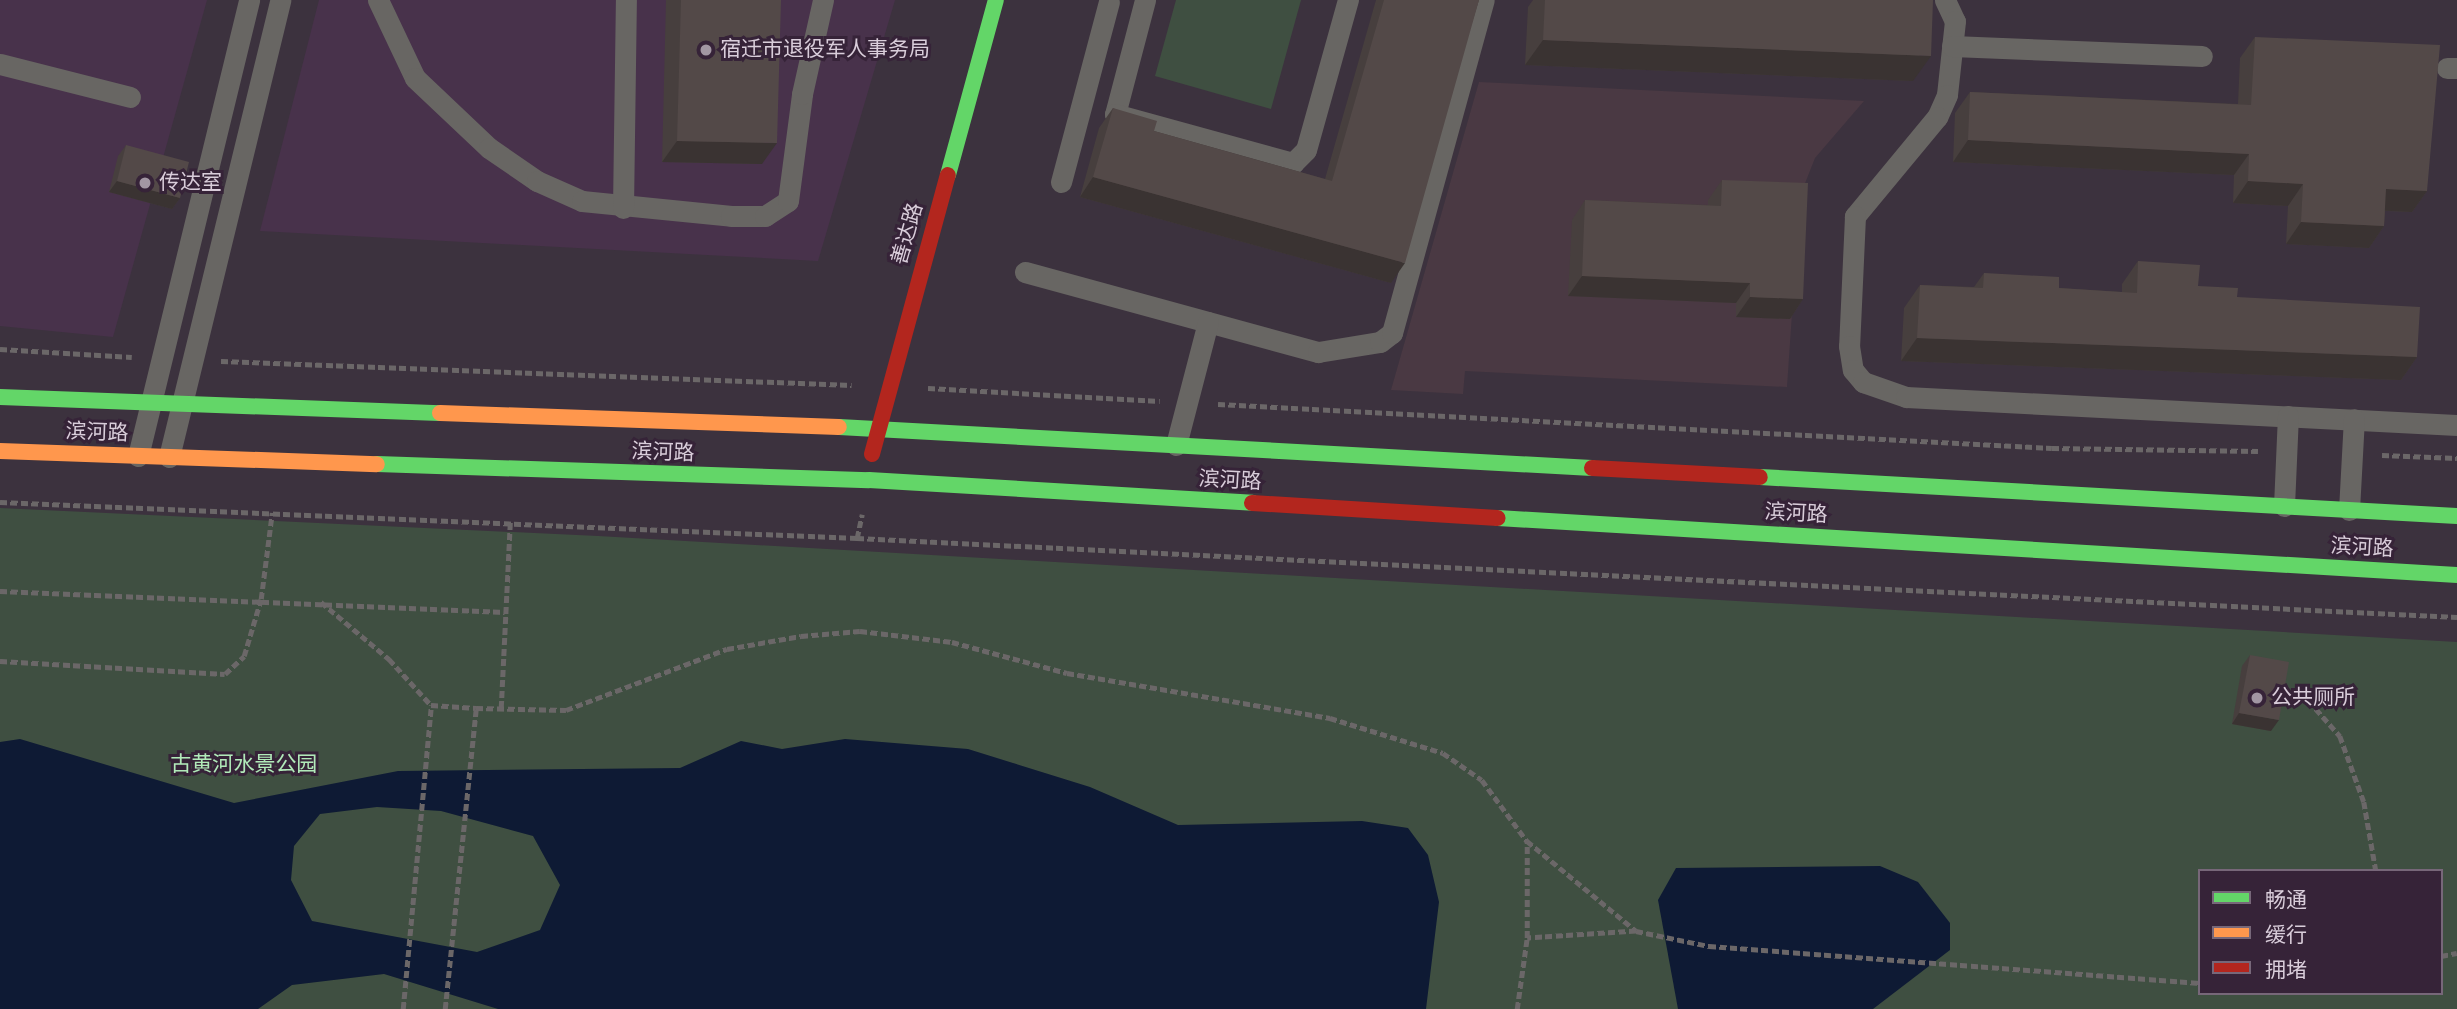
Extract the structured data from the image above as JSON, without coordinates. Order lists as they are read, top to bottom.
{
  "streets": {
    "main road": ["善达路", "滨河路"]
  },
  "crossings": [
    ["善达路", "滨河路"]
  ],
  "parks": ["古黄河水景公园"],
  "places": ["宿迁市退役军人事务局", "传达室", "公共厕所"],
  "legend": ["畅通", "缓行", "拥堵"]
}
